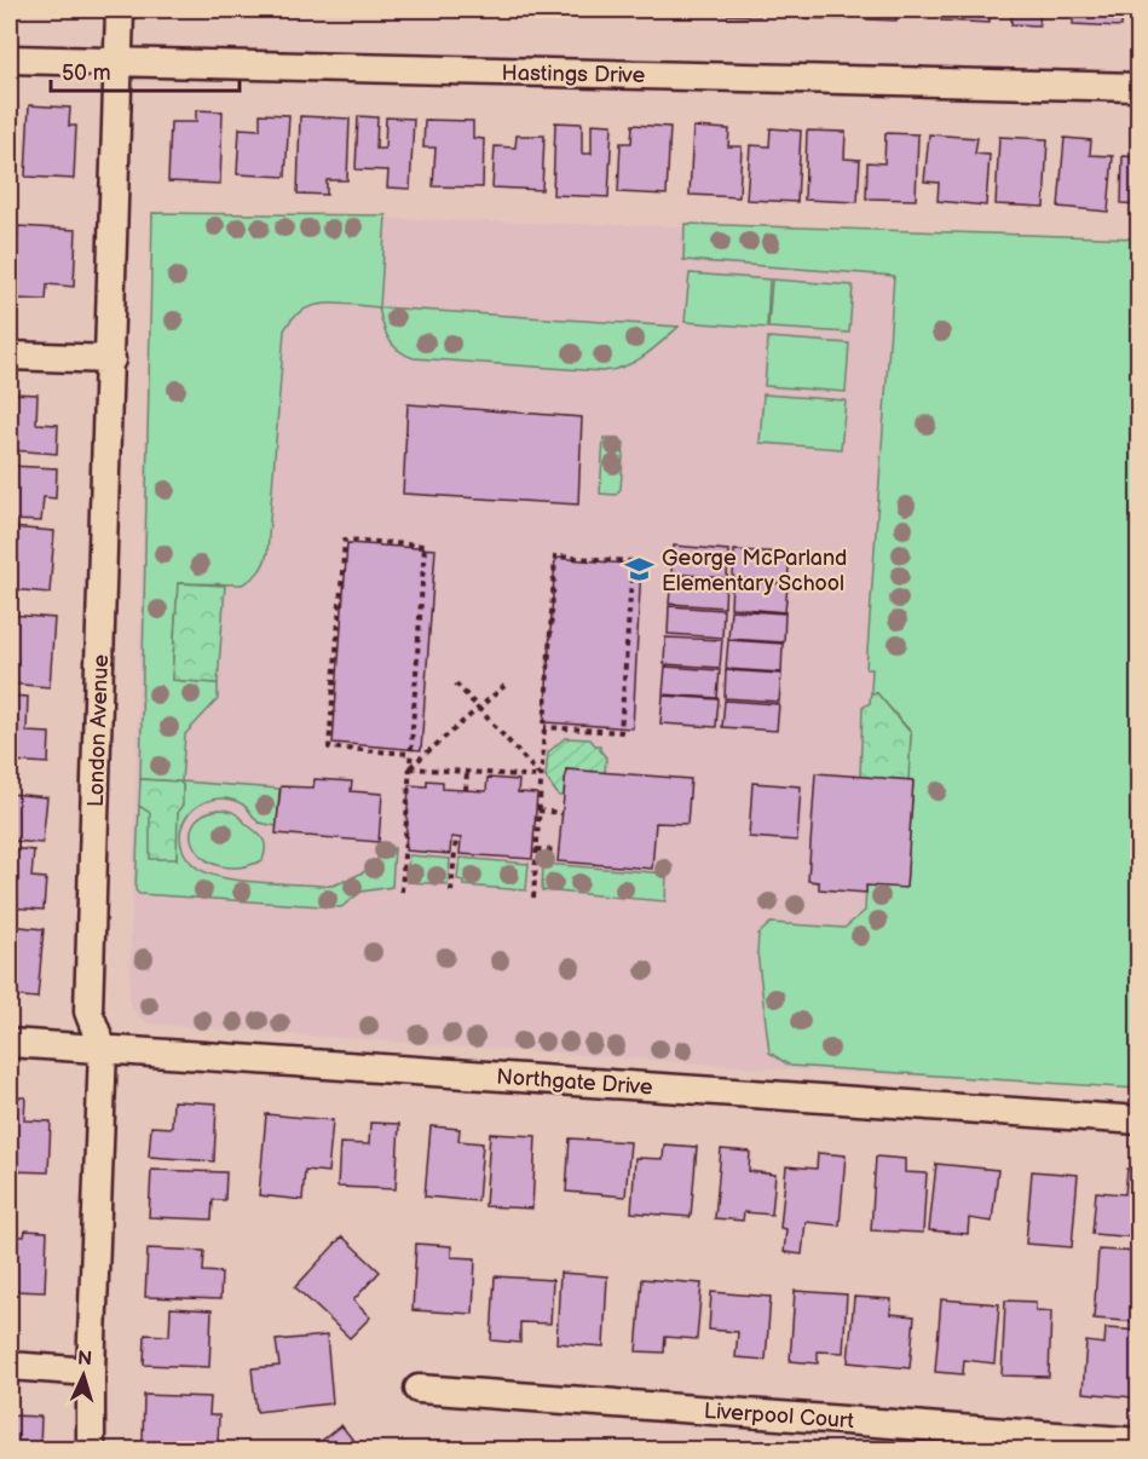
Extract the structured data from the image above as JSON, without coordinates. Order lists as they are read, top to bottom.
{
  "streets": {
    "street": [
      "Hastings Drive",
      "London Avenue",
      "Northgate Drive",
      "Liverpool Court"
    ]
  },
  "crossings": [
    ["Hastings Drive", "London Avenue"],
    ["London Avenue", "Northgate Drive"]
  ],
  "places": {
    "school or university": ["George McParland Elementary School"]
  },
  "scale_bar": "50 m",
  "north": "top"
}
